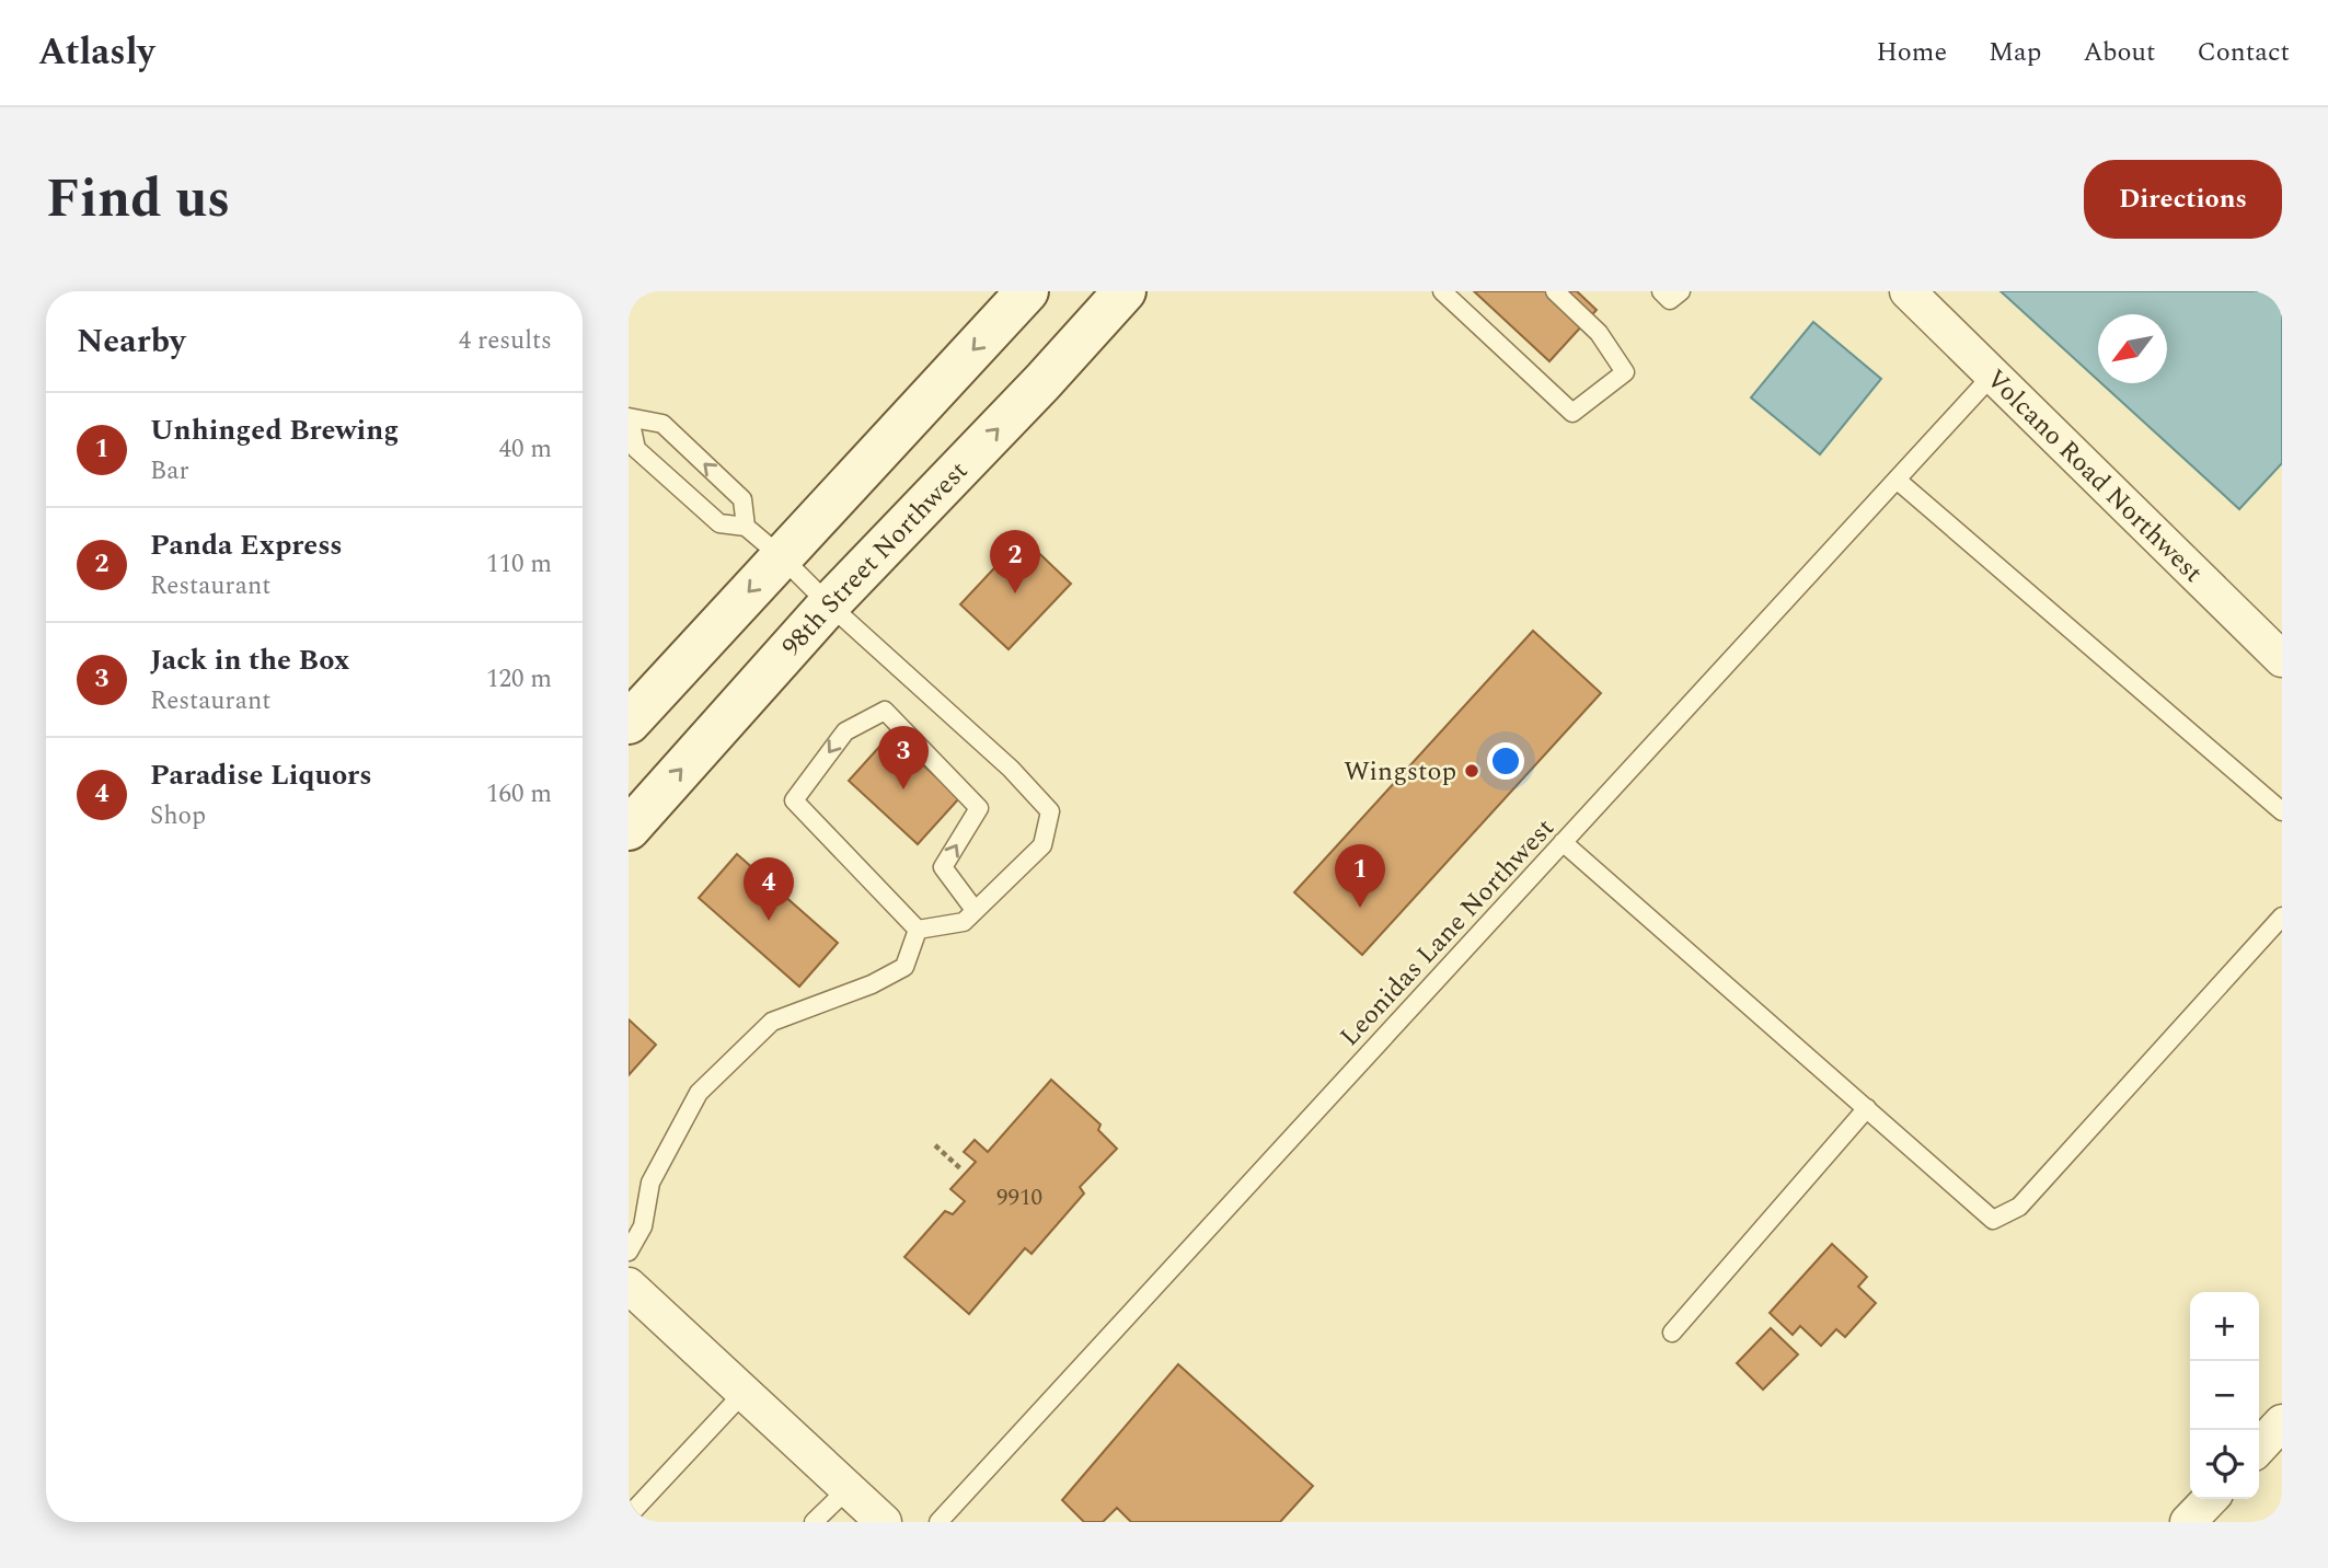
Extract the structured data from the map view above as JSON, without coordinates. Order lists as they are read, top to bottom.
{
  "streets": {
    "main road": ["98th Street Northwest"],
    "street": ["Volcano Road Northwest"],
    "lane": ["Leonidas Lane Northwest"]
  },
  "crossings": [
    ["Volcano Road Northwest", "Leonidas Lane Northwest"]
  ],
  "places": ["Wingstop"],
  "house_numbers": ["9910"],
  "north": "bottom left",
  "page": {
    "header": "Atlasly",
    "nav": [
      "Home",
      "Map",
      "About",
      "Contact"
    ],
    "title": "Find us",
    "buttons": "Directions",
    "heading": ["Nearby", "4 results"],
    "list": [
      {
        "mark": "1",
        "name": "Unhinged Brewing",
        "note": "Bar",
        "value": "40 m"
      },
      {
        "mark": "2",
        "name": "Panda Express",
        "note": "Restaurant",
        "value": "110 m"
      },
      {
        "mark": "3",
        "name": "Jack in the Box",
        "note": "Restaurant",
        "value": "120 m"
      },
      {
        "mark": "4",
        "name": "Paradise Liquors",
        "note": "Shop",
        "value": "160 m"
      }
    ],
    "pins": [
      "2",
      "3",
      "1",
      "4"
    ],
    "map_buttons": ["+", "−"]
  }
}
